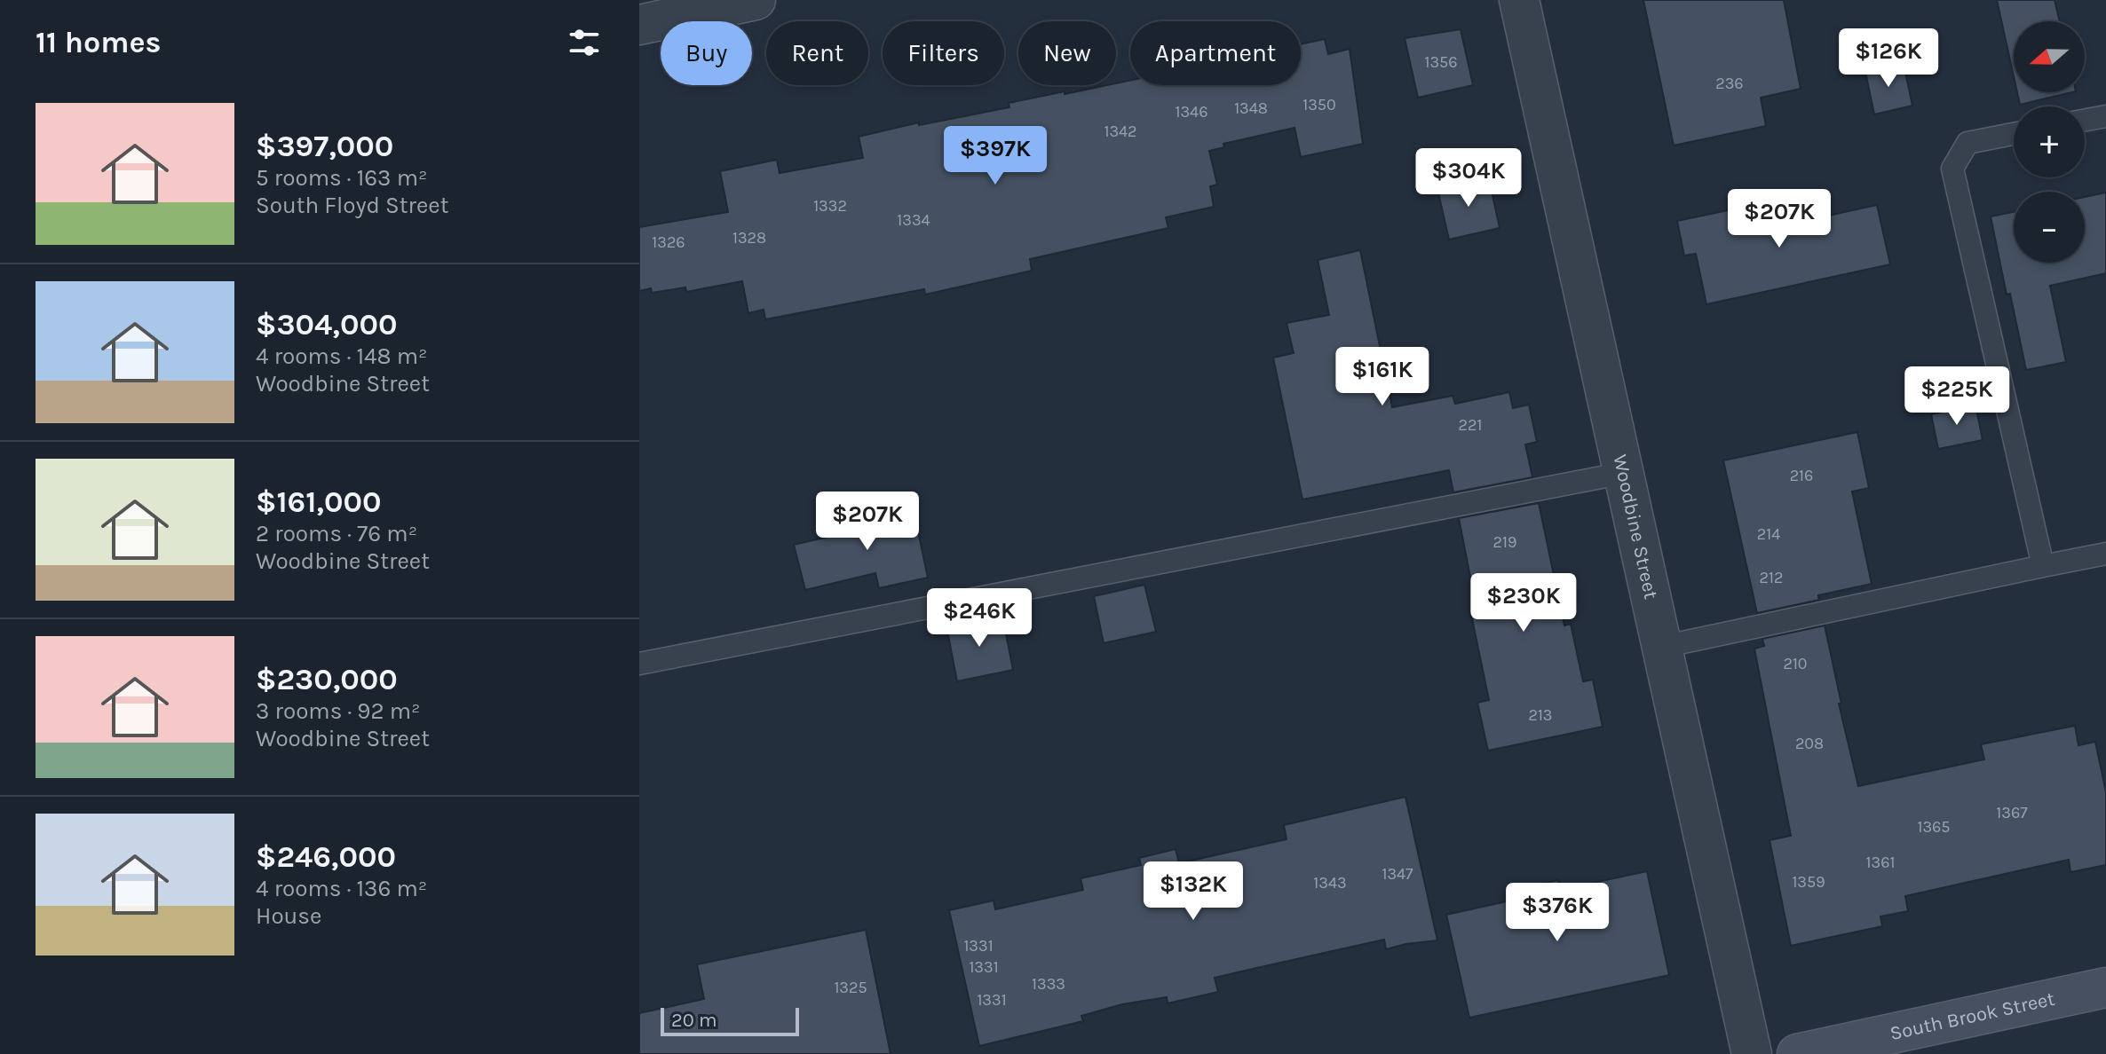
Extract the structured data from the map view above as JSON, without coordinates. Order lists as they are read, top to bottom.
{
  "streets": {
    "street": ["Woodbine Street", "South Brook Street"]
  },
  "house_numbers": [
    "1356",
    "236",
    "1350",
    "1348",
    "1346",
    "1342",
    "1332",
    "1334",
    "1328",
    "1326",
    "221",
    "216",
    "214",
    "219",
    "212",
    "210",
    "213",
    "208",
    "1367",
    "1365",
    "1361",
    "1347",
    "1359",
    "1343",
    "1331",
    "1331",
    "1333",
    "1325",
    "1331"
  ],
  "scale_bar": "20 m",
  "north": "left",
  "page": {
    "heading": "11 homes",
    "map_buttons": ["+", "−"],
    "chip": [
      "Buy",
      "Rent",
      "Filters",
      "New",
      "Apartment"
    ],
    "price": [
      "$126K",
      "$397K",
      "$304K",
      "$207K",
      "$161K",
      "$225K",
      "$207K",
      "$230K",
      "$246K",
      "$132K",
      "$376K"
    ],
    "list": [
      {
        "name": "$397,000",
        "note": "5 rooms · 163 m² · South Floyd Street"
      },
      {
        "name": "$304,000",
        "note": "4 rooms · 148 m² · Woodbine Street"
      },
      {
        "name": "$161,000",
        "note": "2 rooms · 76 m² · Woodbine Street"
      },
      {
        "name": "$230,000",
        "note": "3 rooms · 92 m² · Woodbine Street"
      },
      {
        "name": "$246,000",
        "note": "4 rooms · 136 m² · House"
      }
    ],
    "scale": "20 m"
  }
}
